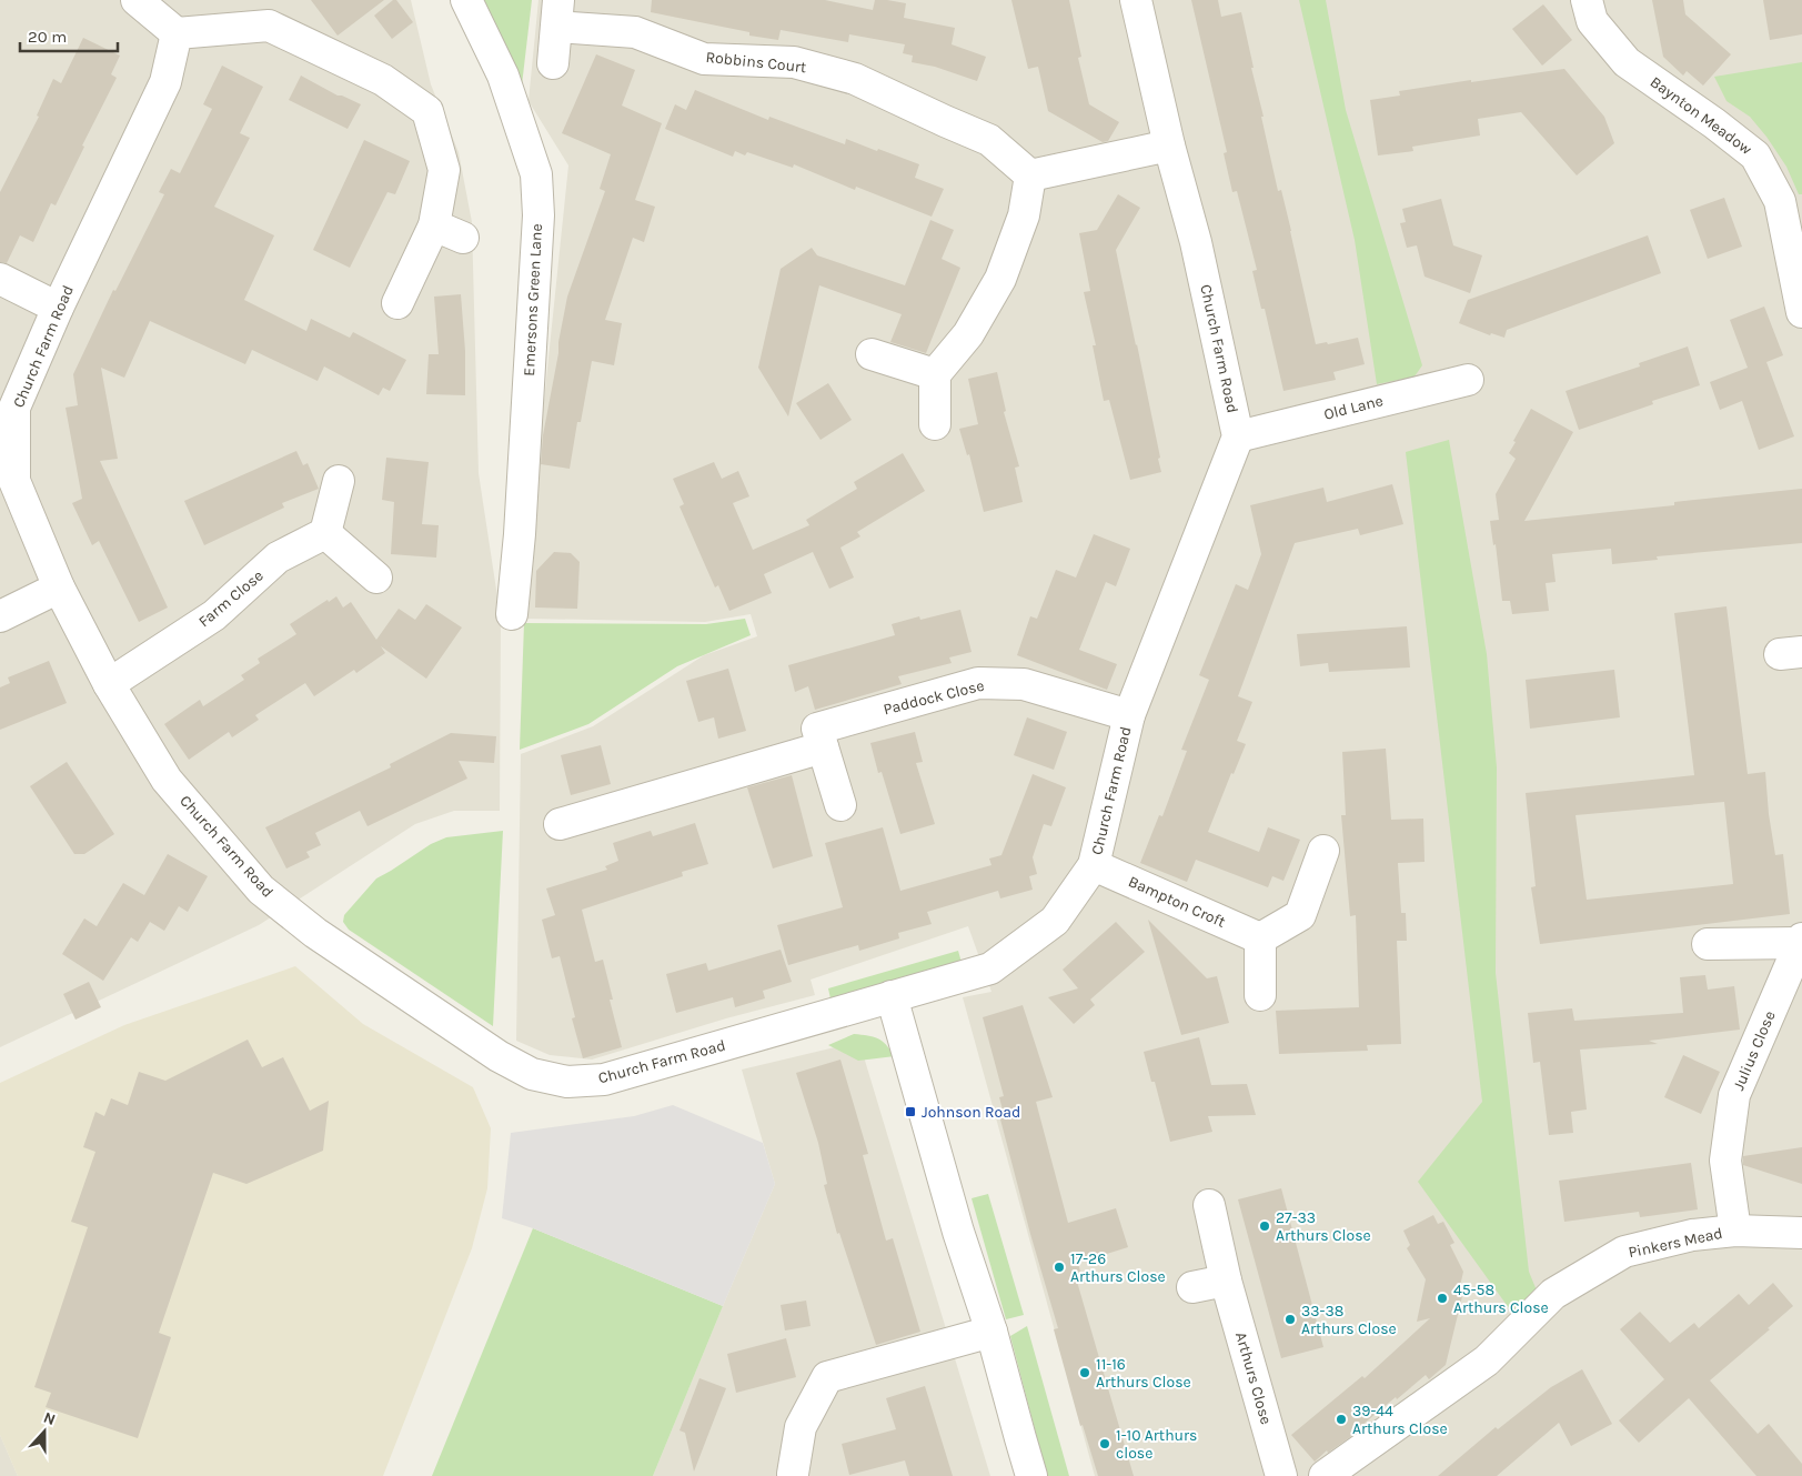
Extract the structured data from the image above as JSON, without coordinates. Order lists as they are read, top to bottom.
{
  "streets": {
    "street": [
      "Robbins Court",
      "Baynton Meadow",
      "Emersons Green Lane",
      "Church Farm Road",
      "Old Lane",
      "Farm Close",
      "Paddock Close",
      "Bampton Croft",
      "Julius Close",
      "Pinkers Mead",
      "Arthurs Close"
    ]
  },
  "crossings": [
    ["Church Farm Road", "Old Lane"],
    ["Church Farm Road", "Farm Close"],
    ["Church Farm Road", "Paddock Close"],
    ["Church Farm Road", "Bampton Croft"],
    ["Julius Close", "Pinkers Mead"]
  ],
  "places": {
    "transit": ["Johnson Road"],
    "other": [
      "27-33 Arthurs Close",
      "17-26 Arthurs Close",
      "45-58 Arthurs Close",
      "33-38 Arthurs Close",
      "11-16 Arthurs Close",
      "39-44 Arthurs Close",
      "1-10 Arthurs close"
    ]
  },
  "scale_bar": "20 m",
  "north": "top"
}
